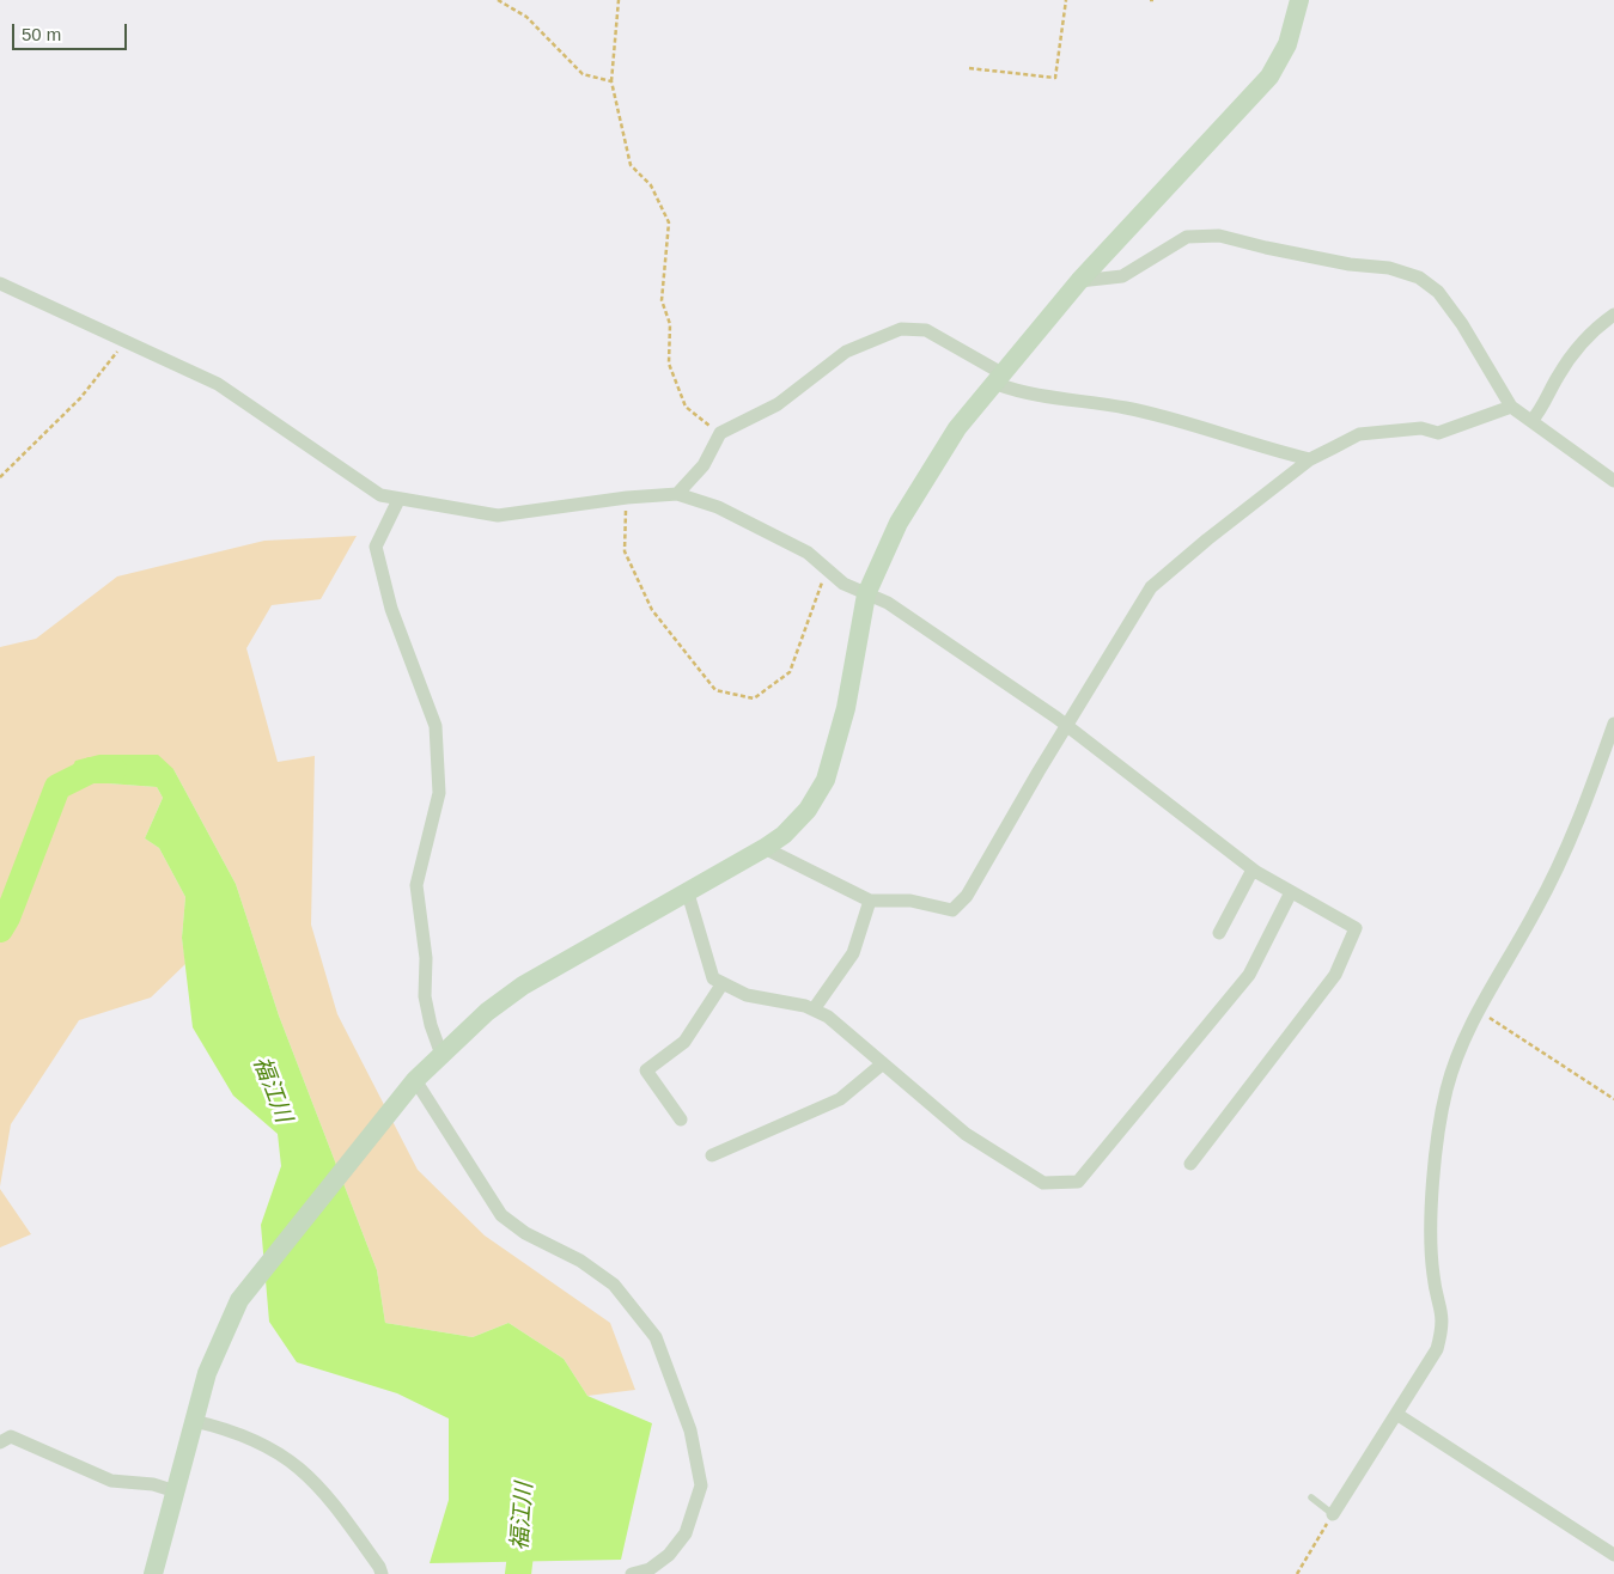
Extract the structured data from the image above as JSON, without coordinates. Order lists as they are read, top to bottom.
{
  "water": ["福江川"],
  "scale_bar": "50 m"
}
